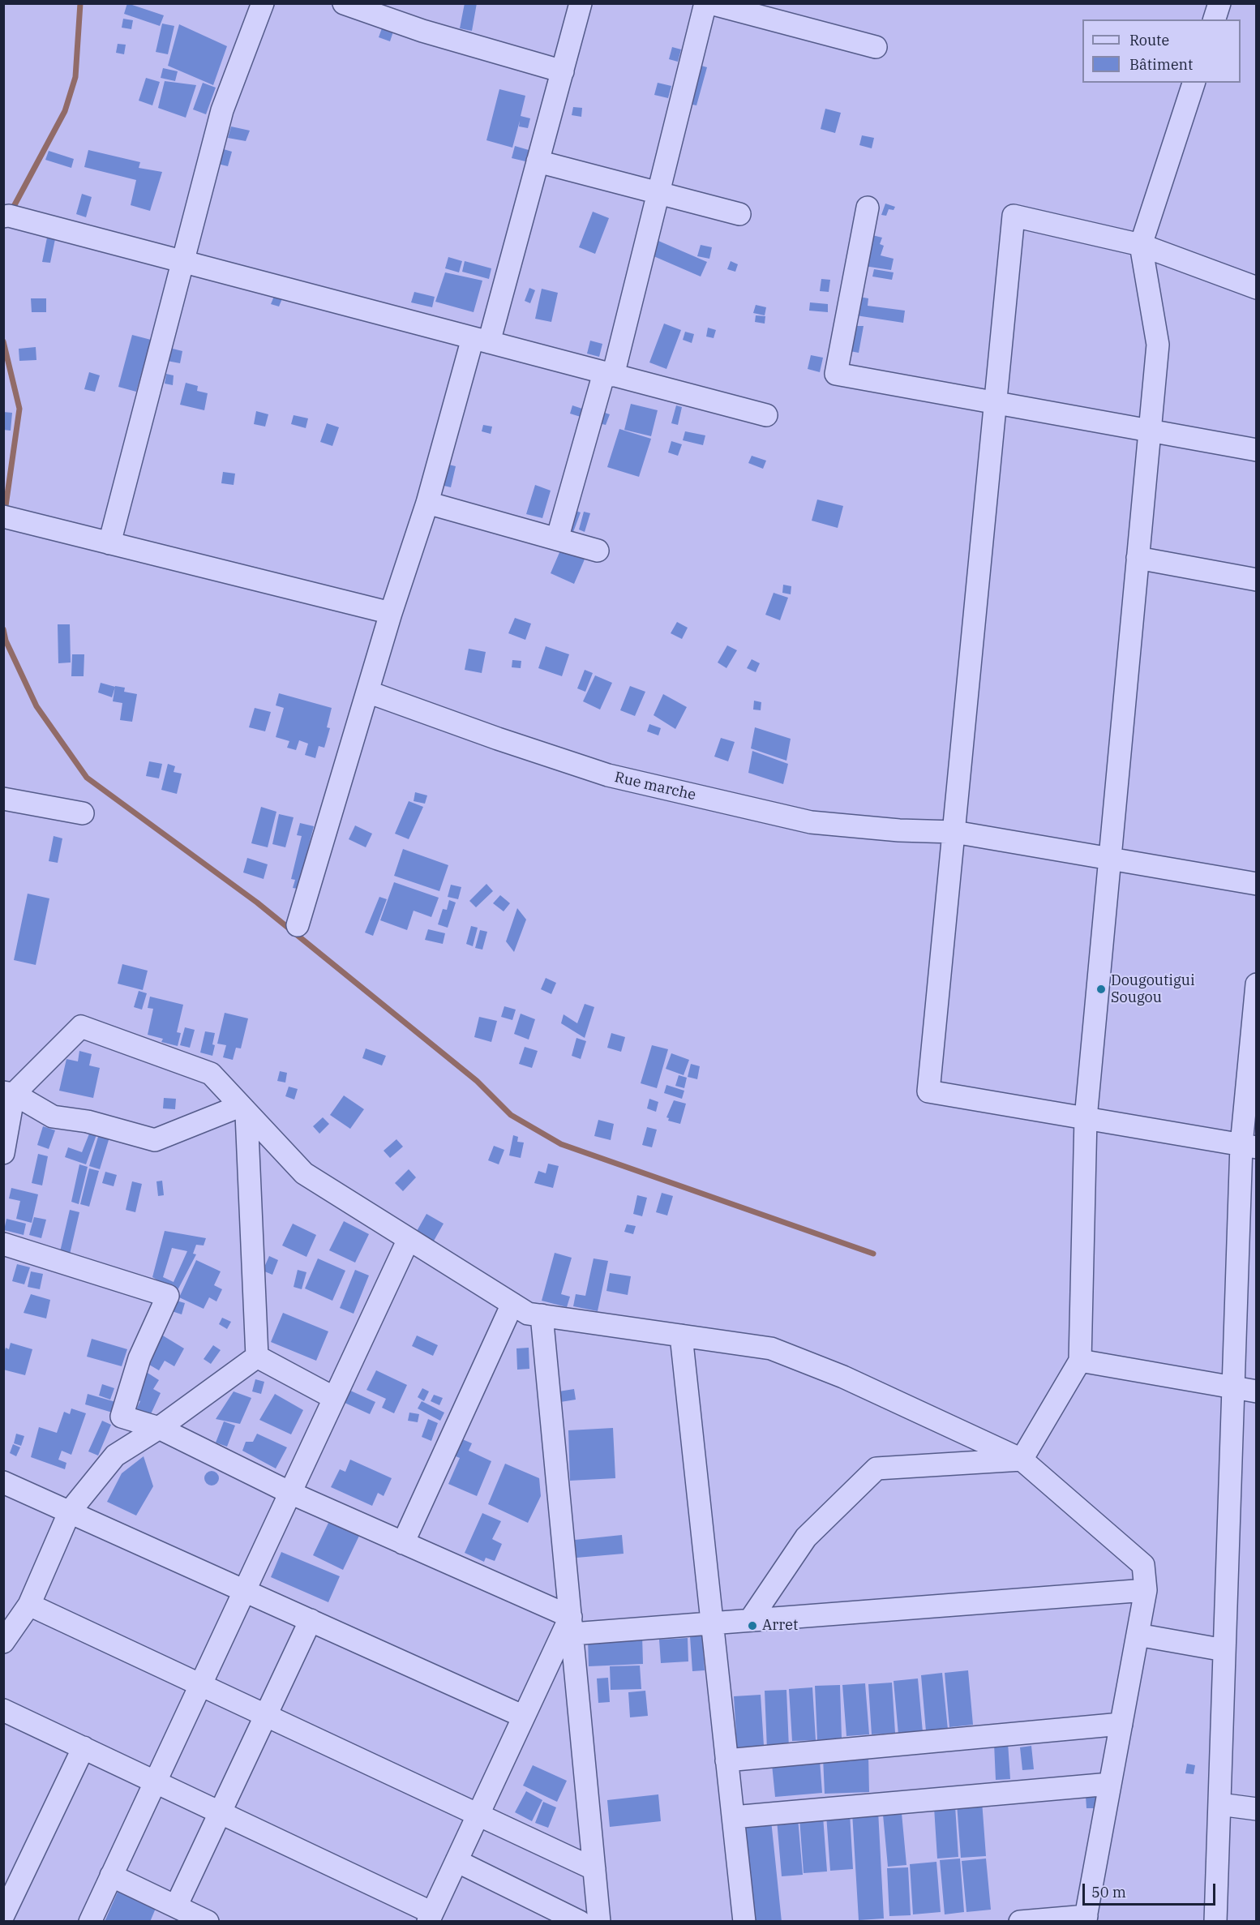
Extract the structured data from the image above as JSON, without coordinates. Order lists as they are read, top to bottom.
{
  "streets": {
    "street": ["Rue marche"]
  },
  "places": ["Dougoutigui Sougou", "Arret"],
  "legend": ["Route", "Bâtiment"],
  "scale_bar": "50 m"
}
